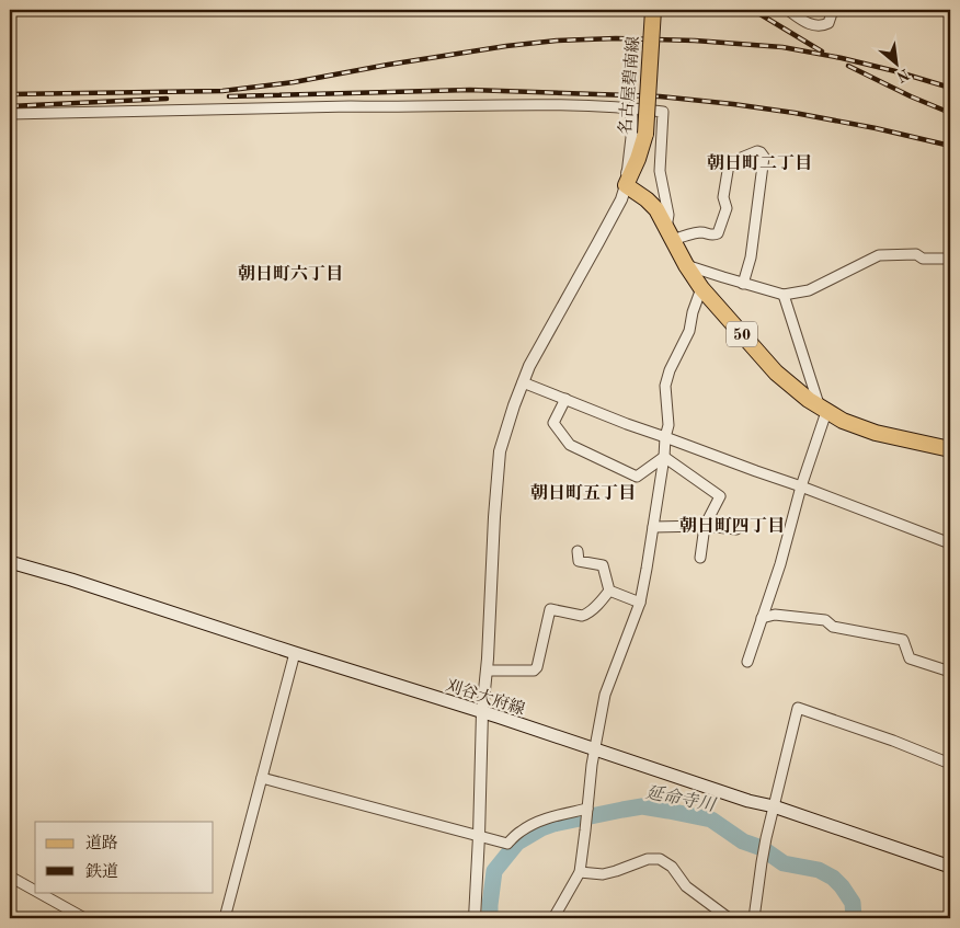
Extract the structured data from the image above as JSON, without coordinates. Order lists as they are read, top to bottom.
{
  "streets": {
    "main road": ["名古屋碧南線", "50", "刈谷大府線"]
  },
  "crossings": [
    ["名古屋碧南線", "50"]
  ],
  "districts": [
    "朝日町二丁目",
    "朝日町六丁目",
    "朝日町五丁目",
    "朝日町四丁目"
  ],
  "water": ["延命寺川"],
  "legend": ["道路", "鉄道"],
  "north": "bottom right"
}
